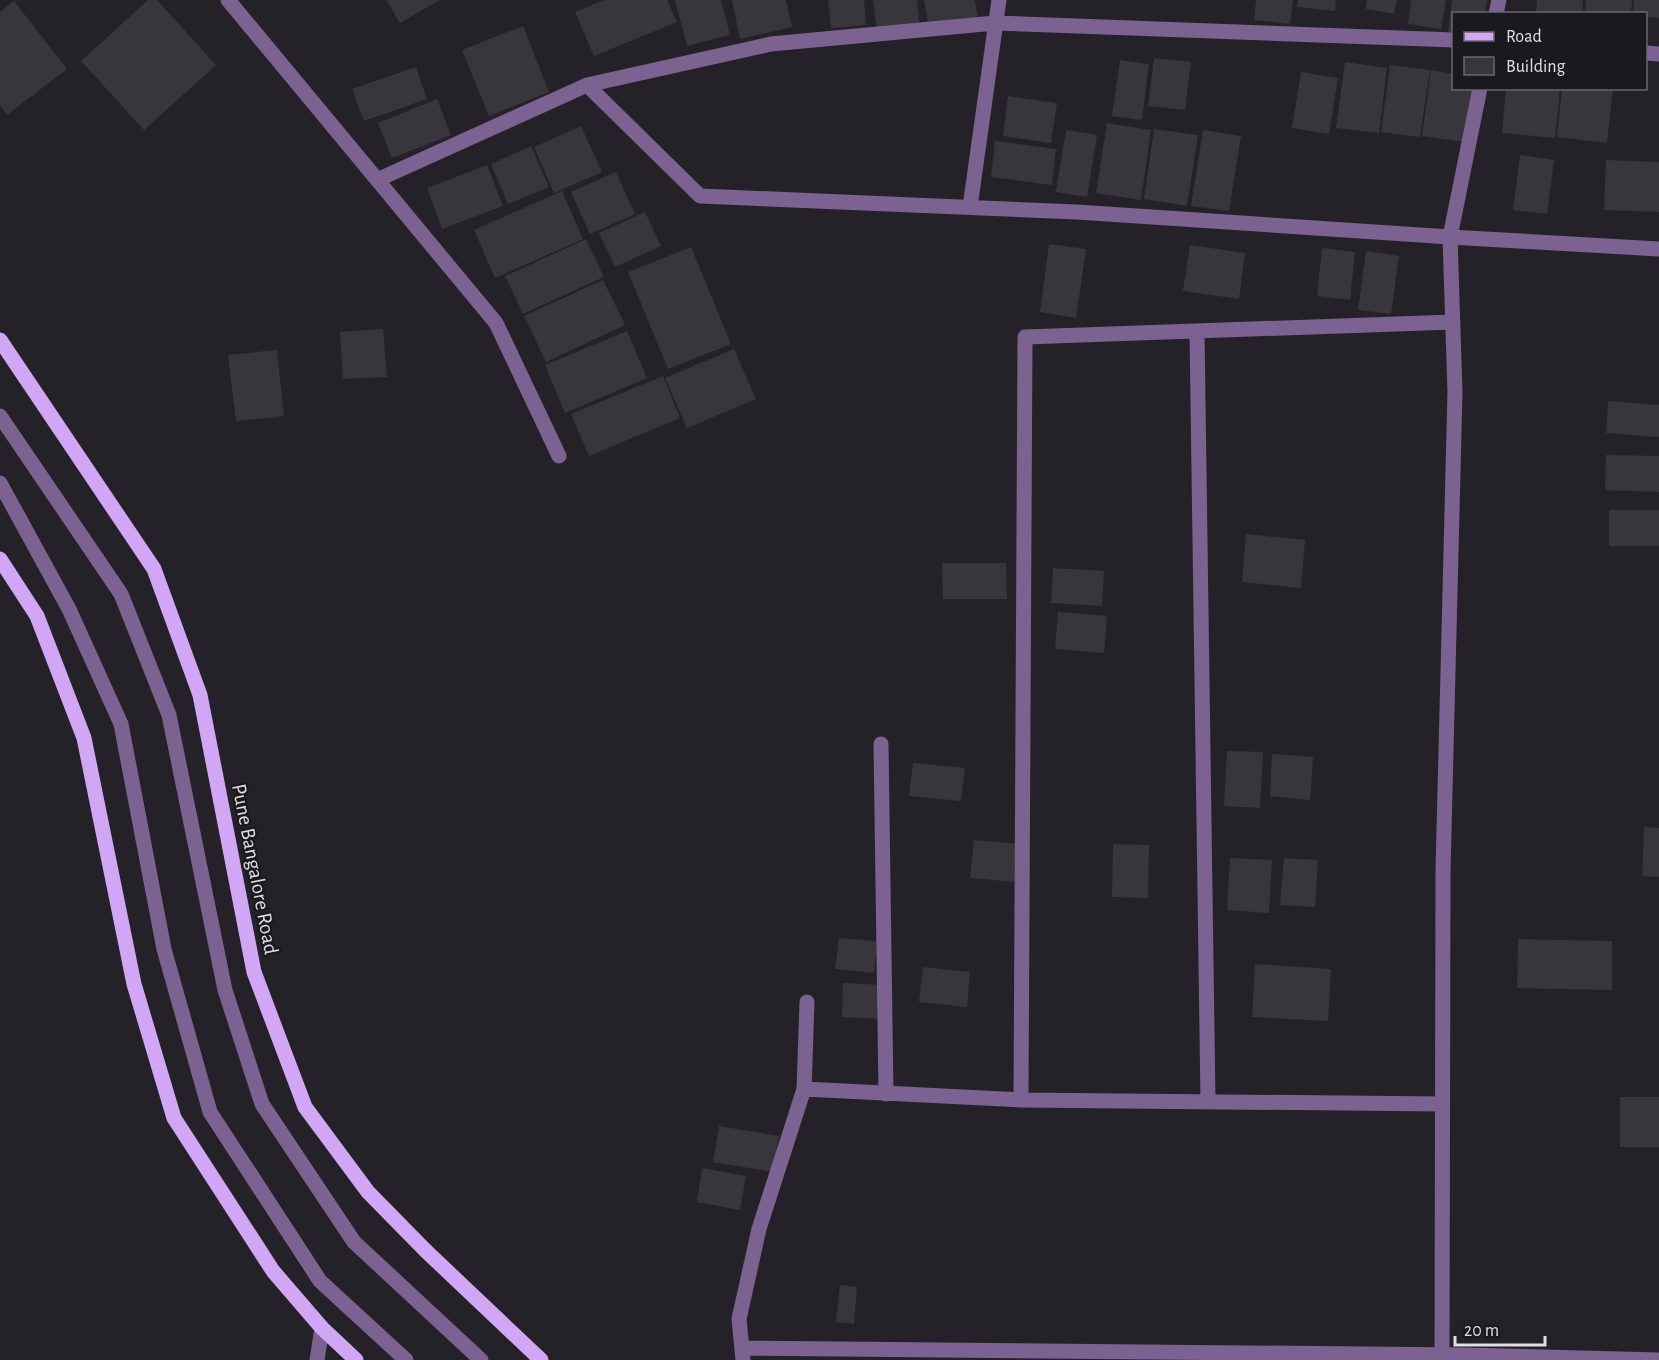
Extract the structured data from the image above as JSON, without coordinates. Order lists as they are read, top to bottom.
{
  "streets": {
    "main road": ["Pune Bangalore Road"]
  },
  "legend": ["Road", "Building"],
  "scale_bar": "20 m"
}
